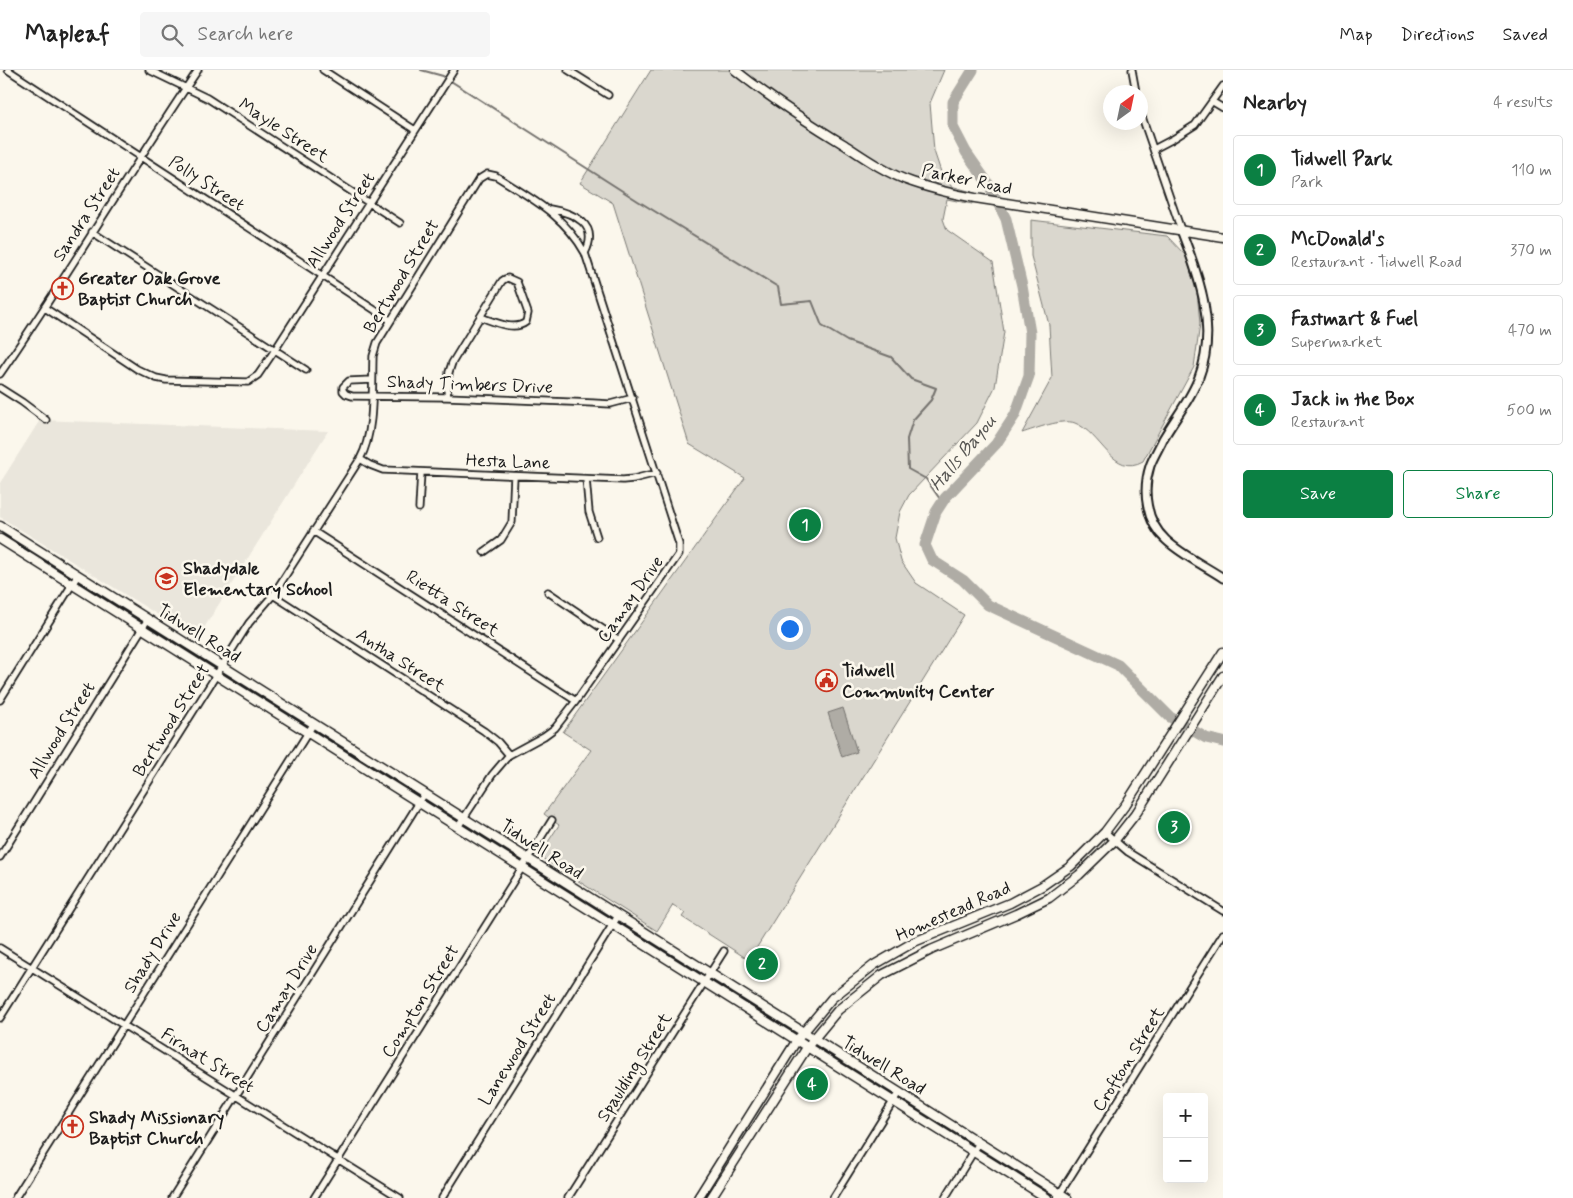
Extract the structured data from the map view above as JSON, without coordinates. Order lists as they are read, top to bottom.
{
  "streets": {
    "main road": ["Parker Road", "Tidwell Road", "Homestead Road"],
    "street": [
      "Mayle Street",
      "Polly Street",
      "Sandra Street",
      "Allwood Street",
      "Bertwood Street",
      "Shady Timbers Drive",
      "Hesta Lane",
      "Camay Drive",
      "Rietta Street",
      "Antha Street",
      "Shady Drive",
      "Compton Street",
      "Lanewood Street",
      "Crofton Street",
      "Firnat Street",
      "Spaulding Street"
    ]
  },
  "crossings": [
    ["Mayle Street", "Sandra Street"],
    ["Mayle Street", "Allwood Street"],
    ["Polly Street", "Sandra Street"],
    ["Polly Street", "Allwood Street"],
    ["Polly Street", "Bertwood Street"],
    ["Sandra Street", "Allwood Street"],
    ["Allwood Street", "Tidwell Road"],
    ["Bertwood Street", "Shady Timbers Drive"],
    ["Bertwood Street", "Hesta Lane"],
    ["Bertwood Street", "Camay Drive"],
    ["Bertwood Street", "Rietta Street"],
    ["Bertwood Street", "Tidwell Road"],
    ["Bertwood Street", "Antha Street"],
    ["Bertwood Street", "Firnat Street"],
    ["Shady Timbers Drive", "Camay Drive"],
    ["Hesta Lane", "Camay Drive"],
    ["Camay Drive", "Rietta Street"],
    ["Camay Drive", "Tidwell Road"],
    ["Camay Drive", "Antha Street"],
    ["Camay Drive", "Firnat Street"],
    ["Tidwell Road", "Homestead Road"],
    ["Tidwell Road", "Shady Drive"],
    ["Tidwell Road", "Compton Street"],
    ["Tidwell Road", "Lanewood Street"],
    ["Tidwell Road", "Crofton Street"],
    ["Tidwell Road", "Spaulding Street"],
    ["Shady Drive", "Firnat Street"],
    ["Compton Street", "Firnat Street"]
  ],
  "water": ["Halls Bayou"],
  "places": {
    "church": ["Greater Oak Grove Baptist Church", "Shady Missionary Baptist Church"],
    "school or university": ["Shadydale Elementary School"],
    "public building": ["Tidwell Community Center"]
  },
  "north": "top right",
  "page": {
    "header": "Mapleaf",
    "search": "Search here",
    "nav": ["Map", "Directions", "Saved"],
    "heading": ["Nearby", "4 results"],
    "list": [
      {
        "mark": "1",
        "name": "Tidwell Park",
        "note": "Park",
        "value": "110 m"
      },
      {
        "mark": "2",
        "name": "McDonald's",
        "note": "Restaurant · Tidwell Road",
        "value": "370 m"
      },
      {
        "mark": "3",
        "name": "Fastmart & Fuel",
        "note": "Supermarket",
        "value": "470 m"
      },
      {
        "mark": "4",
        "name": "Jack in the Box",
        "note": "Restaurant",
        "value": "500 m"
      }
    ],
    "buttons": ["Save", "Share"],
    "pins": [
      "1",
      "3",
      "2",
      "4"
    ],
    "map_buttons": ["+", "−"]
  }
}
